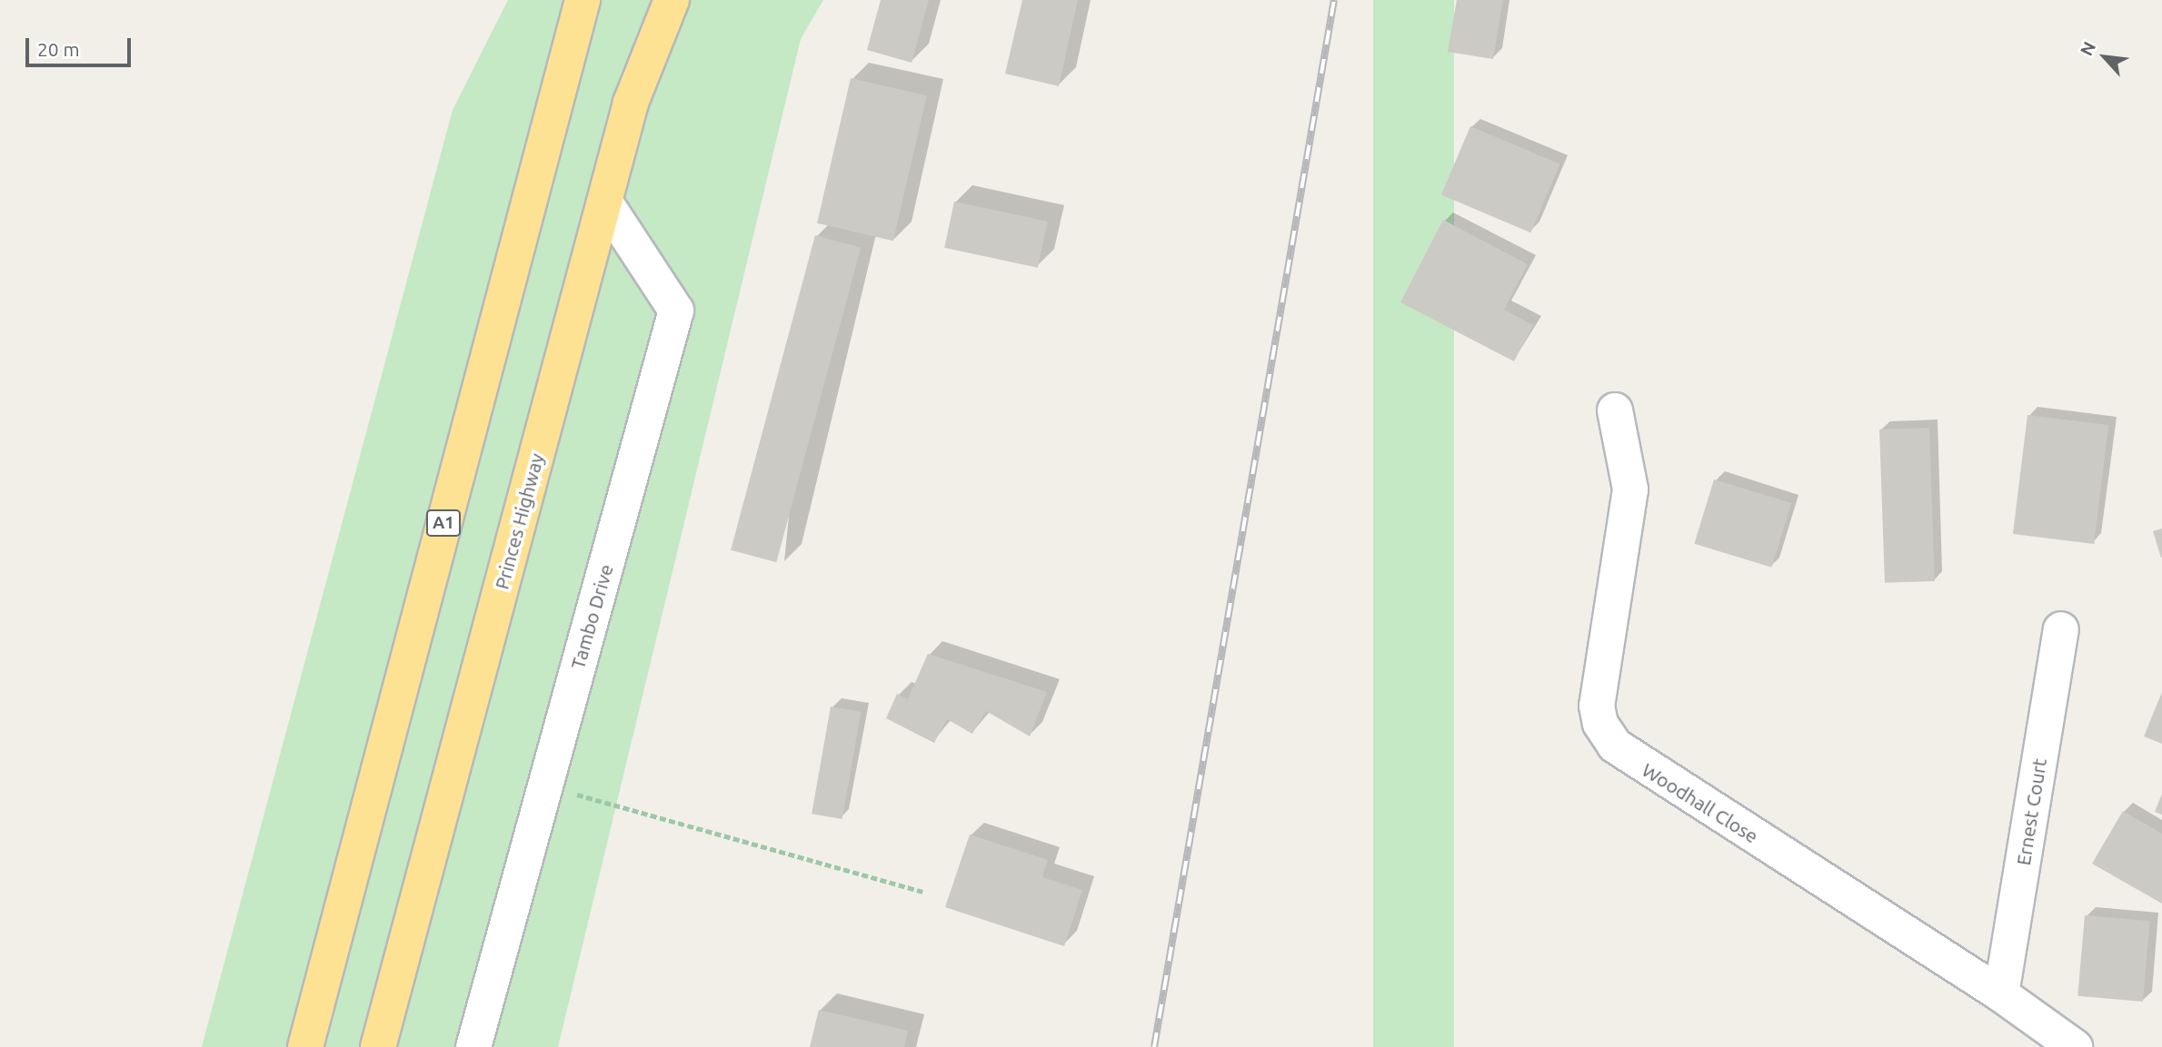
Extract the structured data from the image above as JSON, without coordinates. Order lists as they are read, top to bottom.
{
  "streets": {
    "highway": ["Princes Highway", "A1"],
    "street": ["Tambo Drive", "Woodhall Close", "Ernest Court"]
  },
  "crossings": [
    ["Princes Highway", "Tambo Drive"],
    ["Woodhall Close", "Ernest Court"]
  ],
  "scale_bar": "20 m",
  "north": "top left"
}
